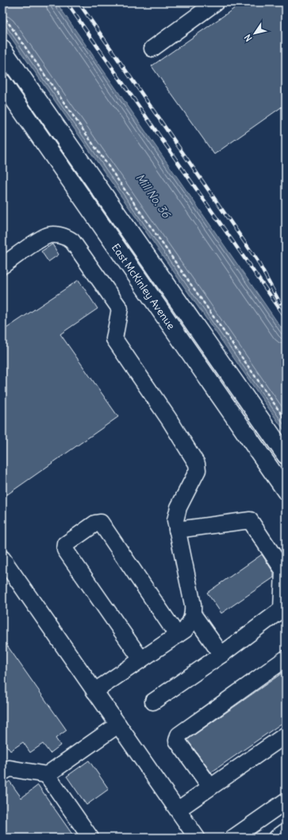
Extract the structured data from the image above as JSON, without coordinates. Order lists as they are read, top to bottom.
{
  "streets": {
    "main road": ["East McKinley Avenue"]
  },
  "water": ["Mill No. 36"],
  "north": "bottom left"
}
